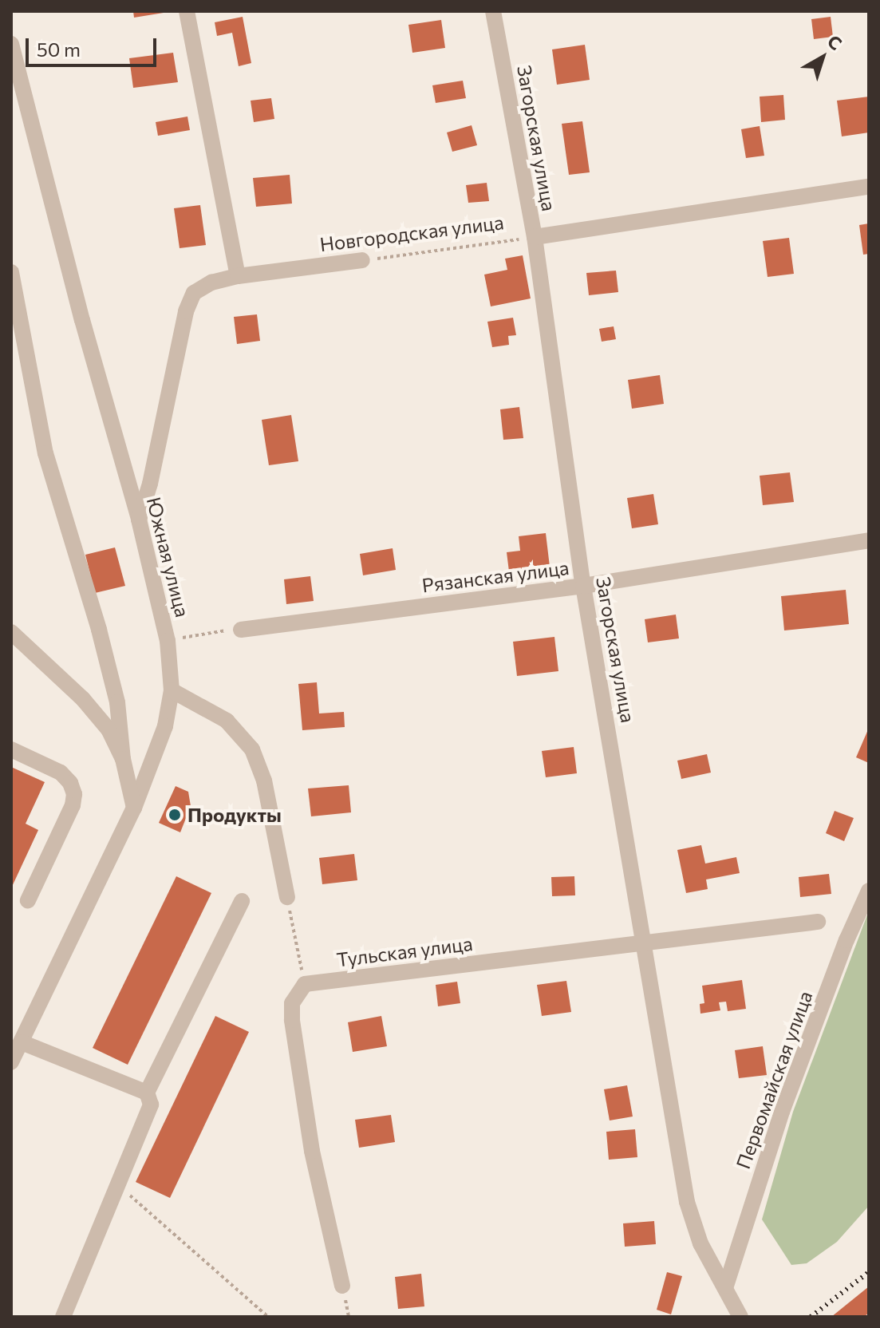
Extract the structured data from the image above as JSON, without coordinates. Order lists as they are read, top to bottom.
{
  "streets": {
    "street": [
      "Загорская улица",
      "Новгородская улица",
      "Южная улица",
      "Рязанская улица",
      "Тульская улица",
      "Первомайская улица"
    ]
  },
  "crossings": [
    ["Загорская улица", "Новгородская улица"],
    ["Загорская улица", "Рязанская улица"],
    ["Загорская улица", "Тульская улица"],
    ["Загорская улица", "Первомайская улица"],
    ["Новгородская улица", "Южная улица"]
  ],
  "places": ["Продукты"],
  "scale_bar": "50 m",
  "north": "top right"
}
